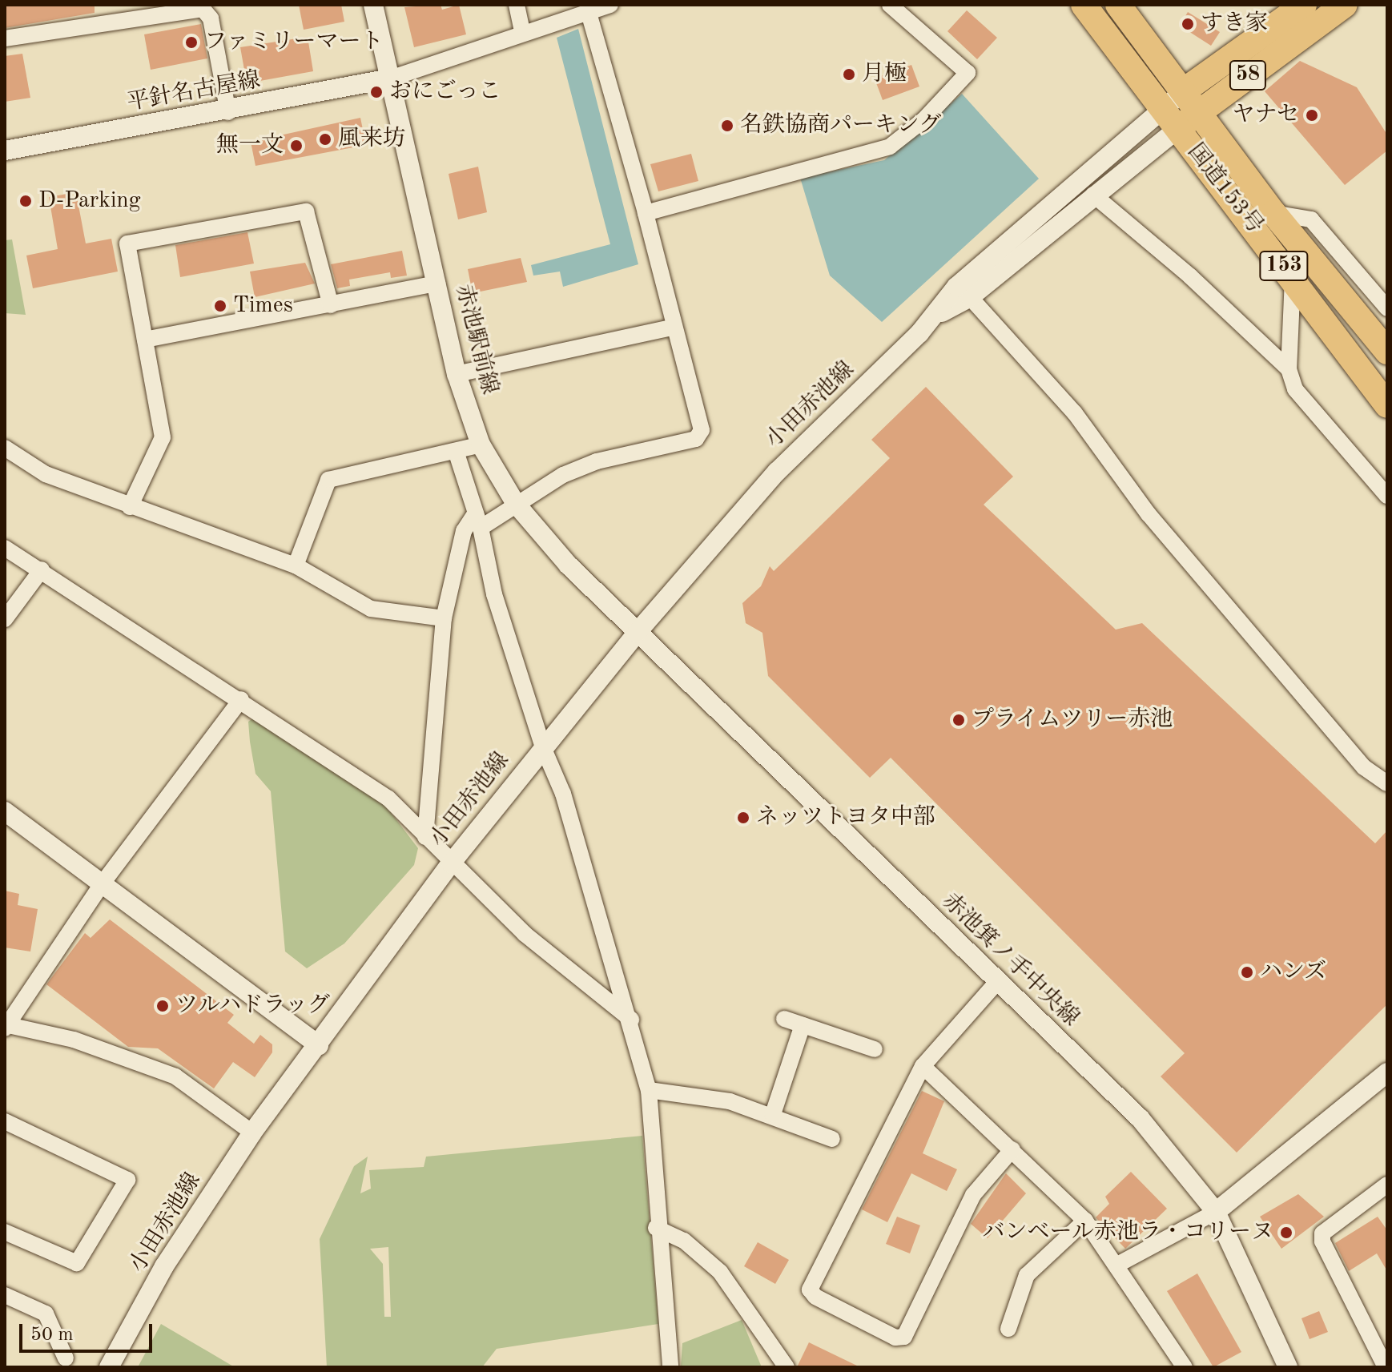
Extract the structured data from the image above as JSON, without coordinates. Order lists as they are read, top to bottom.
{
  "streets": {
    "main road": ["58", "国道153号", "153"],
    "street": [
      "平針名古屋線",
      "赤池駅前線",
      "小田赤池線",
      "赤池箕ノ手中央線"
    ]
  },
  "crossings": [
    ["58", "国道153号"],
    ["58", "小田赤池線"],
    ["平針名古屋線", "赤池駅前線"],
    ["国道153号", "153"],
    ["国道153号", "小田赤池線"],
    ["赤池駅前線", "小田赤池線"],
    ["赤池駅前線", "赤池箕ノ手中央線"],
    ["小田赤池線", "赤池箕ノ手中央線"]
  ],
  "places": [
    "すき家",
    "ファミリーマート",
    "月極",
    "おにごっこ",
    "ヤナセ",
    "名鉄協商パーキング",
    "風来坊",
    "無一文",
    "D-Parking",
    "Times",
    "プライムツリー赤池",
    "ネッツトヨタ中部",
    "ハンズ",
    "ツルハドラッグ",
    "バンベール赤池ラ・コリーヌ"
  ],
  "scale_bar": "50 m"
}
